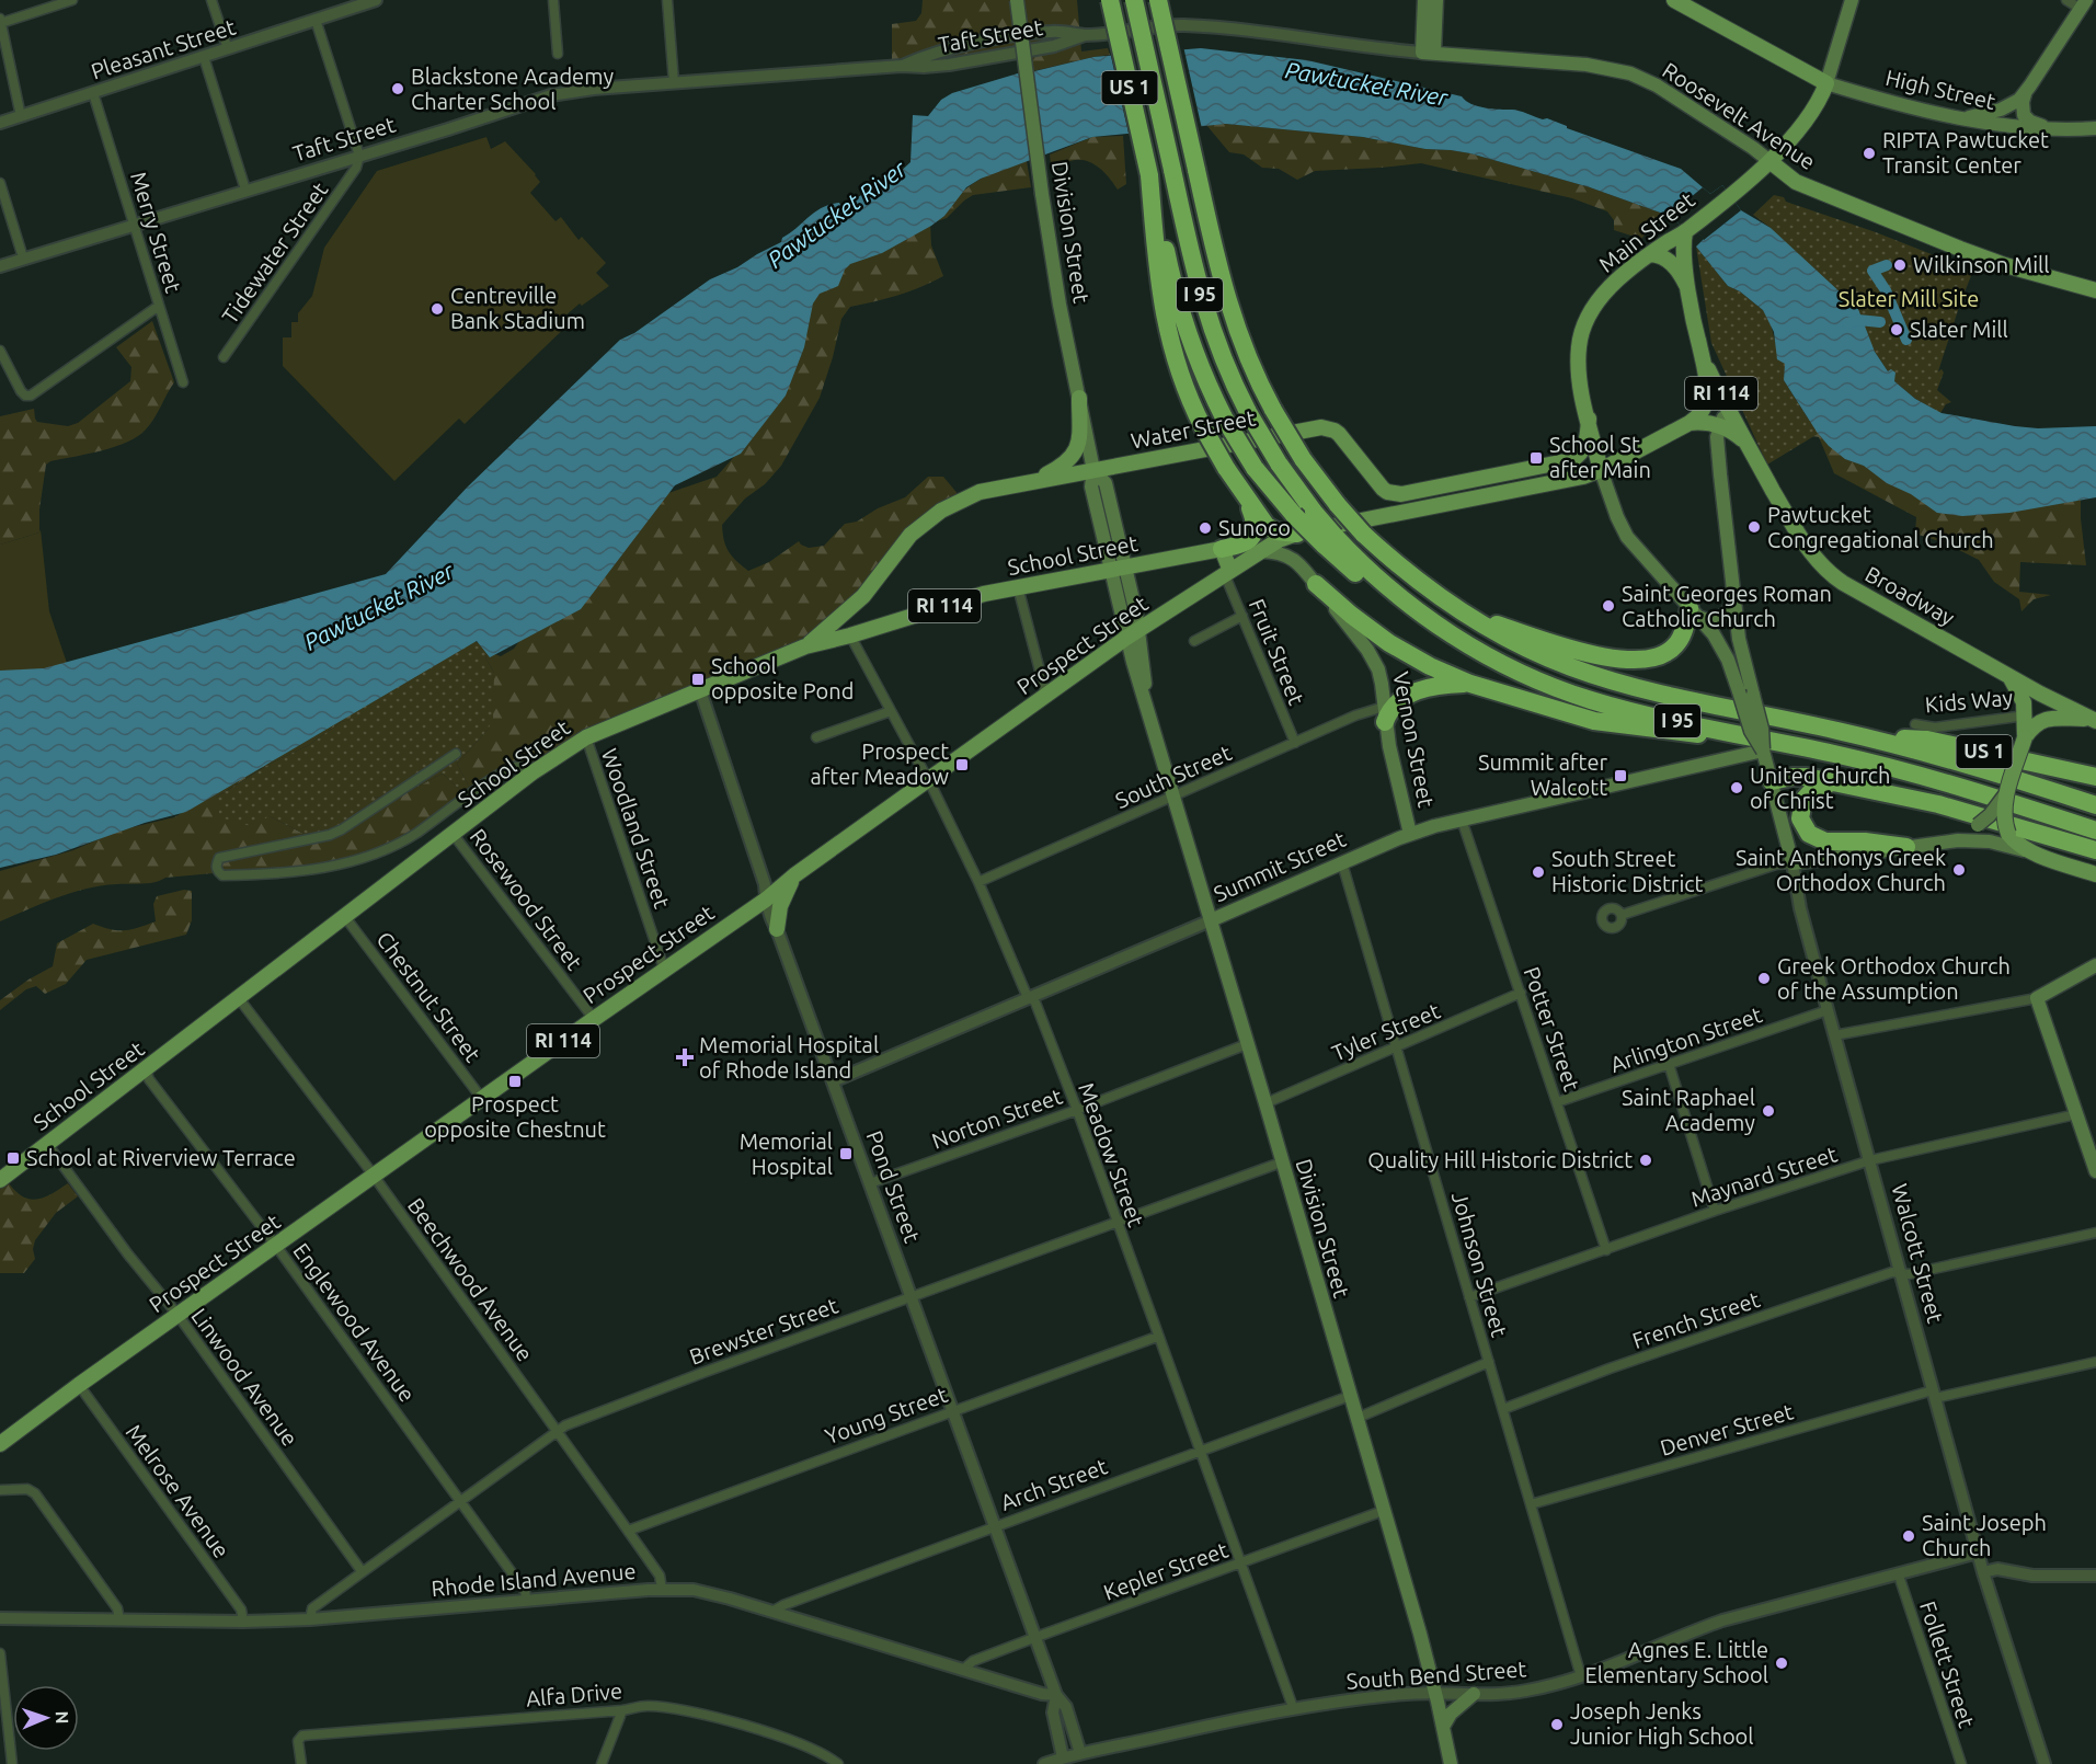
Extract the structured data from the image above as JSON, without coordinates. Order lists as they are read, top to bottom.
{
  "streets": {
    "highway": ["US 1", "I 95"],
    "main road": [
      "High Street",
      "Roosevelt Avenue",
      "Division Street",
      "Main Street",
      "RI 114",
      "Water Street",
      "School Street",
      "Broadway",
      "Prospect Street",
      "Vernon Street",
      "Summit Street",
      "Walcott Street"
    ],
    "street": [
      "Taft Street",
      "Pleasant Street",
      "Merry Street",
      "Tidewater Street",
      "Fruit Street",
      "Kids Way",
      "South Street",
      "Woodland Street",
      "Rosewood Street",
      "Chestnut Street",
      "Potter Street",
      "Tyler Street",
      "Arlington Street",
      "Norton Street",
      "Meadow Street",
      "Maynard Street",
      "Pond Street",
      "Johnson Street",
      "Beechwood Avenue",
      "French Street",
      "Englewood Avenue",
      "Brewster Street",
      "Linwood Avenue",
      "Young Street",
      "Denver Street",
      "Arch Street",
      "Melrose Avenue",
      "Kepler Street",
      "Rhode Island Avenue",
      "Follett Street",
      "South Bend Street",
      "Alfa Drive"
    ]
  },
  "crossings": [
    ["Taft Street", "Roosevelt Avenue"],
    ["Taft Street", "Merry Street"],
    ["Taft Street", "Tidewater Street"],
    ["Pleasant Street", "Merry Street"],
    ["US 1", "I 95"],
    ["High Street", "Main Street"],
    ["Roosevelt Avenue", "Main Street"],
    ["Division Street", "Water Street"],
    ["Division Street", "School Street"],
    ["Division Street", "Prospect Street"],
    ["Division Street", "South Street"],
    ["Division Street", "Summit Street"],
    ["Division Street", "Tyler Street"],
    ["Division Street", "Norton Street"],
    ["Division Street", "Brewster Street"],
    ["Division Street", "Arch Street"],
    ["Division Street", "Kepler Street"],
    ["Division Street", "South Bend Street"],
    ["Main Street", "RI 114"],
    ["Main Street", "Water Street"],
    ["Main Street", "Broadway"],
    ["Main Street", "Walcott Street"],
    ["RI 114", "Prospect Street"],
    ["RI 114", "Vernon Street"],
    ["Water Street", "School Street"],
    ["School Street", "Woodland Street"],
    ["School Street", "Rosewood Street"],
    ["School Street", "Chestnut Street"],
    ["School Street", "Meadow Street"],
    ["School Street", "Pond Street"],
    ["School Street", "Beechwood Avenue"],
    ["School Street", "Englewood Avenue"],
    ["School Street", "Linwood Avenue"],
    ["Broadway", "Walcott Street"],
    ["Prospect Street", "Fruit Street"],
    ["Prospect Street", "Vernon Street"],
    ["Prospect Street", "Woodland Street"],
    ["Prospect Street", "Rosewood Street"],
    ["Prospect Street", "Chestnut Street"],
    ["Prospect Street", "Meadow Street"],
    ["Prospect Street", "Pond Street"],
    ["Prospect Street", "Beechwood Avenue"],
    ["Prospect Street", "Englewood Avenue"],
    ["Prospect Street", "Linwood Avenue"],
    ["Prospect Street", "Melrose Avenue"],
    ["Fruit Street", "South Street"],
    ["Vernon Street", "South Street"],
    ["Vernon Street", "Summit Street"],
    ["South Street", "Meadow Street"],
    ["Summit Street", "Potter Street"],
    ["Summit Street", "Meadow Street"],
    ["Summit Street", "Pond Street"],
    ["Summit Street", "Walcott Street"],
    ["Summit Street", "Johnson Street"],
    ["Potter Street", "Tyler Street"],
    ["Potter Street", "Arlington Street"],
    ["Potter Street", "Maynard Street"],
    ["Tyler Street", "Johnson Street"],
    ["Arlington Street", "Walcott Street"],
    ["Norton Street", "Meadow Street"],
    ["Norton Street", "Pond Street"],
    ["Meadow Street", "Brewster Street"],
    ["Meadow Street", "Young Street"],
    ["Meadow Street", "Arch Street"],
    ["Meadow Street", "Kepler Street"],
    ["Meadow Street", "South Bend Street"],
    ["Maynard Street", "Walcott Street"],
    ["Maynard Street", "Johnson Street"],
    ["Pond Street", "Brewster Street"],
    ["Pond Street", "Young Street"],
    ["Pond Street", "Arch Street"],
    ["Pond Street", "Kepler Street"],
    ["Pond Street", "Rhode Island Avenue"],
    ["Pond Street", "South Bend Street"],
    ["Walcott Street", "French Street"],
    ["Walcott Street", "Denver Street"],
    ["Walcott Street", "South Bend Street"],
    ["Johnson Street", "French Street"],
    ["Johnson Street", "Denver Street"],
    ["Johnson Street", "South Bend Street"],
    ["Beechwood Avenue", "Brewster Street"],
    ["Beechwood Avenue", "Young Street"],
    ["Beechwood Avenue", "Rhode Island Avenue"],
    ["Englewood Avenue", "Brewster Street"],
    ["Englewood Avenue", "Rhode Island Avenue"],
    ["Brewster Street", "Linwood Avenue"],
    ["Brewster Street", "Rhode Island Avenue"],
    ["Arch Street", "Rhode Island Avenue"],
    ["Melrose Avenue", "Rhode Island Avenue"],
    ["Kepler Street", "Rhode Island Avenue"],
    ["Follett Street", "South Bend Street"]
  ],
  "water": ["Pawtucket River"],
  "parks": ["Slater Mill Site"],
  "places": {
    "other": [
      "Blackstone Academy Charter School",
      "RIPTA Pawtucket Transit Center",
      "Wilkinson Mill",
      "Centreville Bank Stadium",
      "Slater Mill",
      "Pawtucket Congregational Church",
      "Sunoco",
      "Saint Georges Roman Catholic Church",
      "United Church of Christ",
      "Saint Anthonys Greek Orthodox Church",
      "South Street Historic District",
      "Greek Orthodox Church of the Assumption",
      "Saint Raphael Academy",
      "Quality Hill Historic District",
      "Saint Joseph Church",
      "Agnes E. Little Elementary School",
      "Joseph Jenks Junior High School"
    ],
    "transit": [
      "School St after Main",
      "School opposite Pond",
      "Prospect after Meadow",
      "Summit after Walcott",
      "Prospect opposite Chestnut",
      "Memorial Hospital",
      "School at Riverview Terrace"
    ],
    "health": ["Memorial Hospital of Rhode Island"]
  },
  "north": "right"
}
